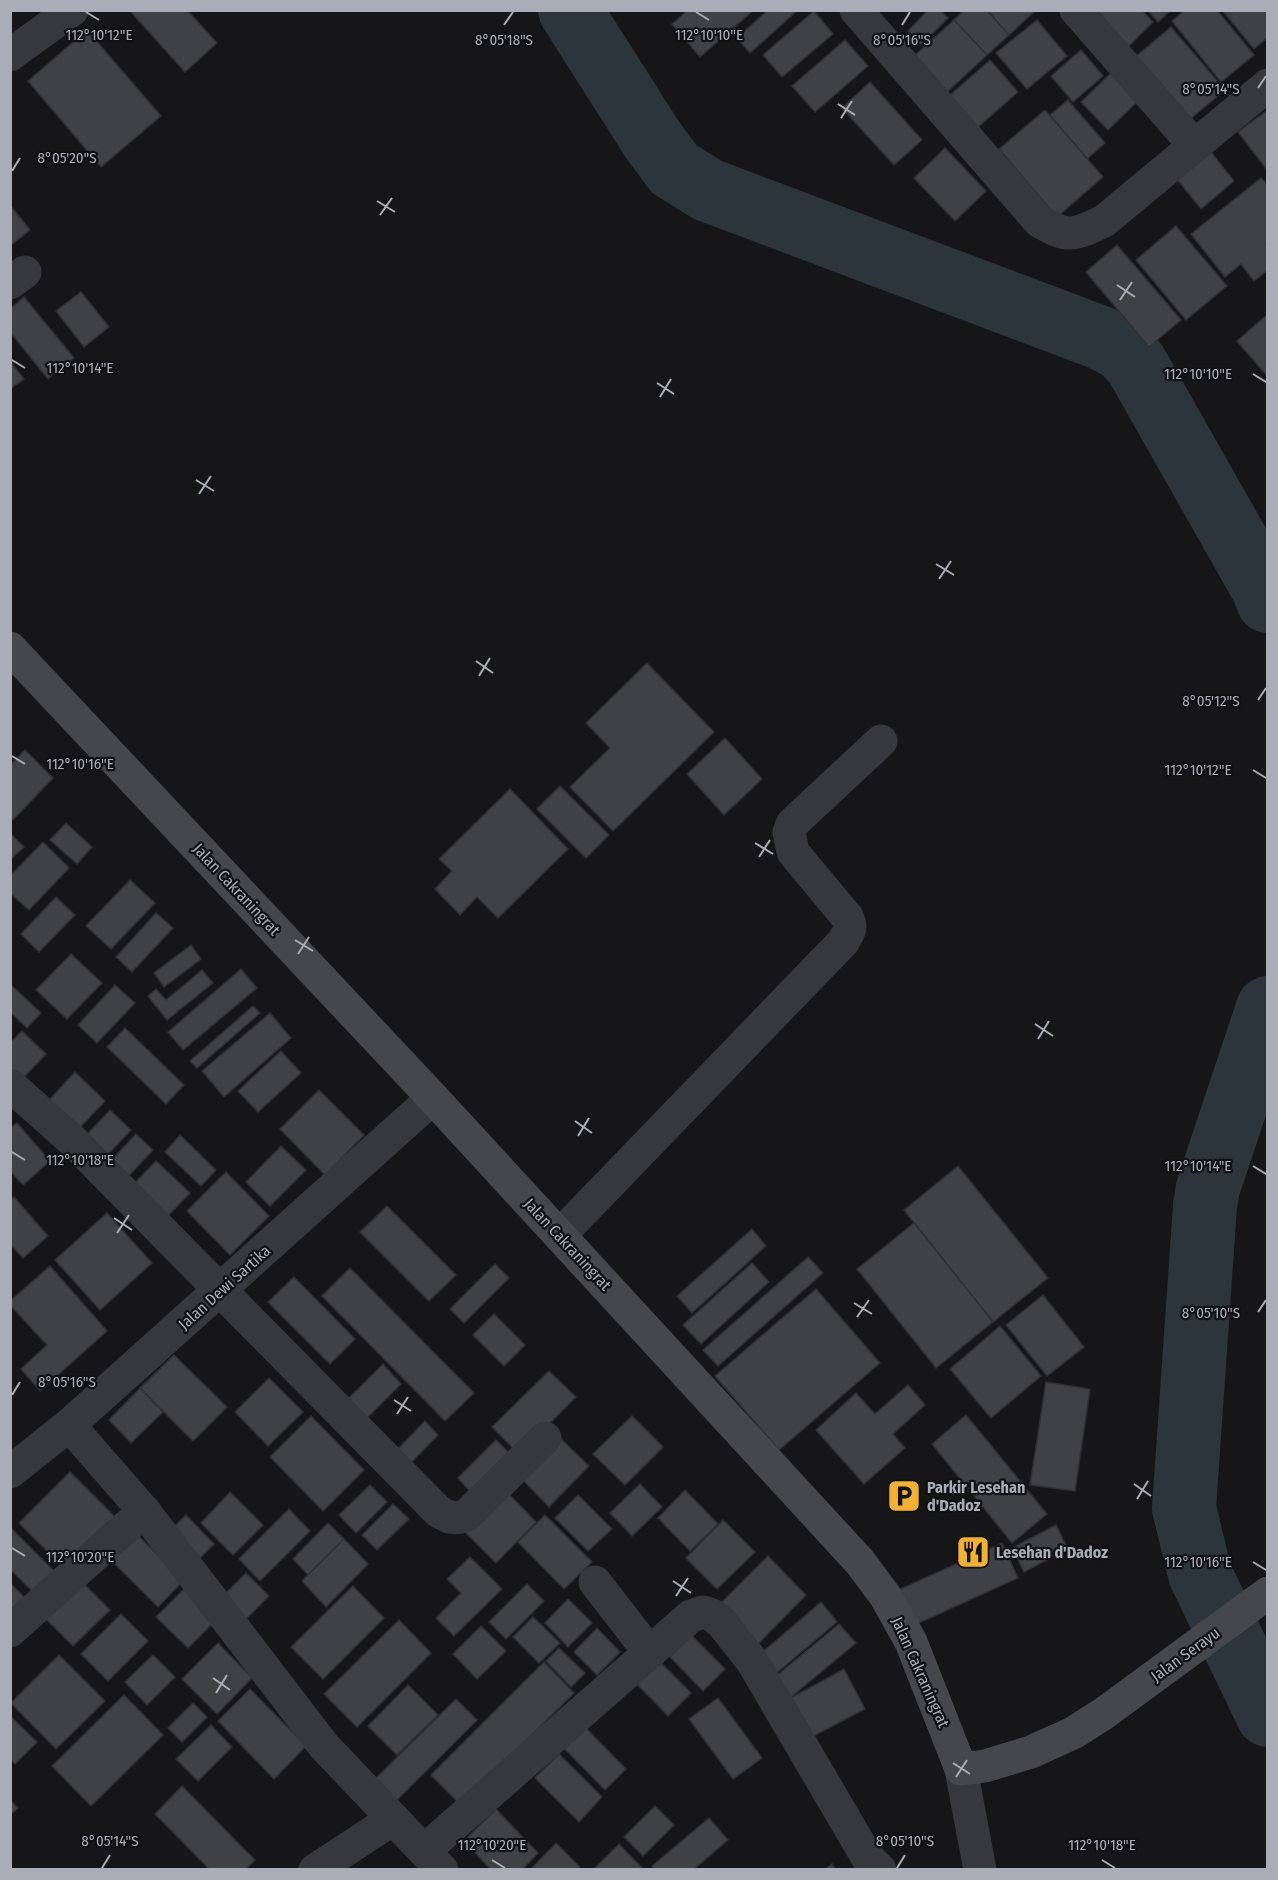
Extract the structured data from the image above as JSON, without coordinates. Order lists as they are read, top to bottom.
{
  "streets": {
    "street": ["Jalan Cakraningrat", "Jalan Dewi Sartika", "Jalan Serayu"]
  },
  "crossings": [
    ["Jalan Cakraningrat", "Jalan Dewi Sartika"],
    ["Jalan Cakraningrat", "Jalan Serayu"]
  ],
  "places": {
    "parking": ["Parkir Lesehan d'Dadoz"],
    "restaurant": ["Lesehan d'Dadoz"]
  },
  "coordinates": [
    "112°10'10\"E",
    "112°10'12\"E",
    "8°05'18\"S",
    "8°05'16\"S",
    "8°05'14\"S",
    "8°05'20\"S",
    "112°10'14\"E",
    "8°05'12\"S",
    "112°10'16\"E",
    "112°10'18\"E",
    "8°05'10\"S",
    "112°10'20\"E"
  ]
}
